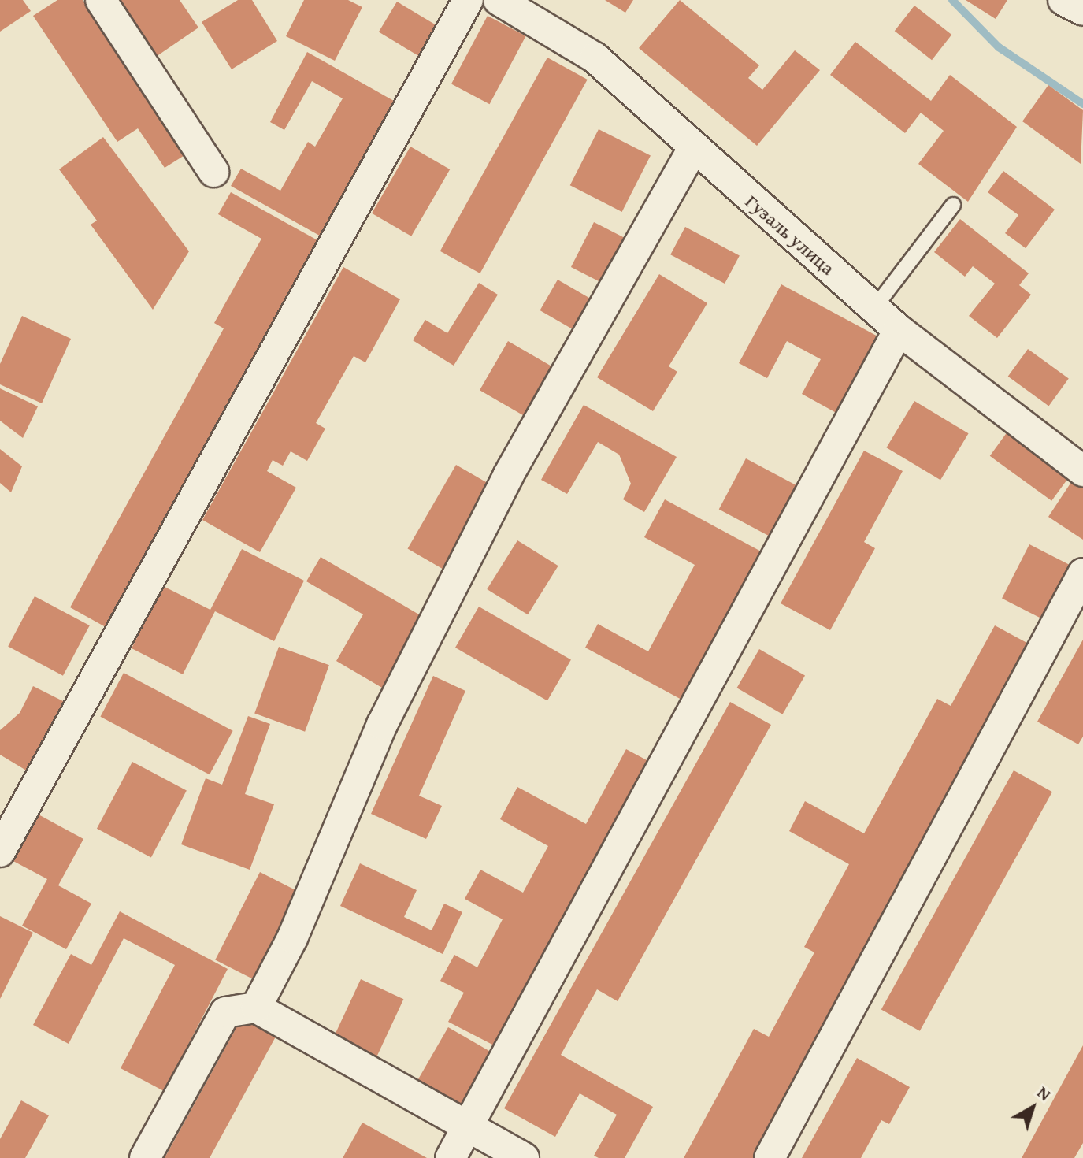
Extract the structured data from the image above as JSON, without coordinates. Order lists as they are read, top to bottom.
{
  "streets": {
    "street": ["Гузаль улица"]
  },
  "north": "top right"
}
